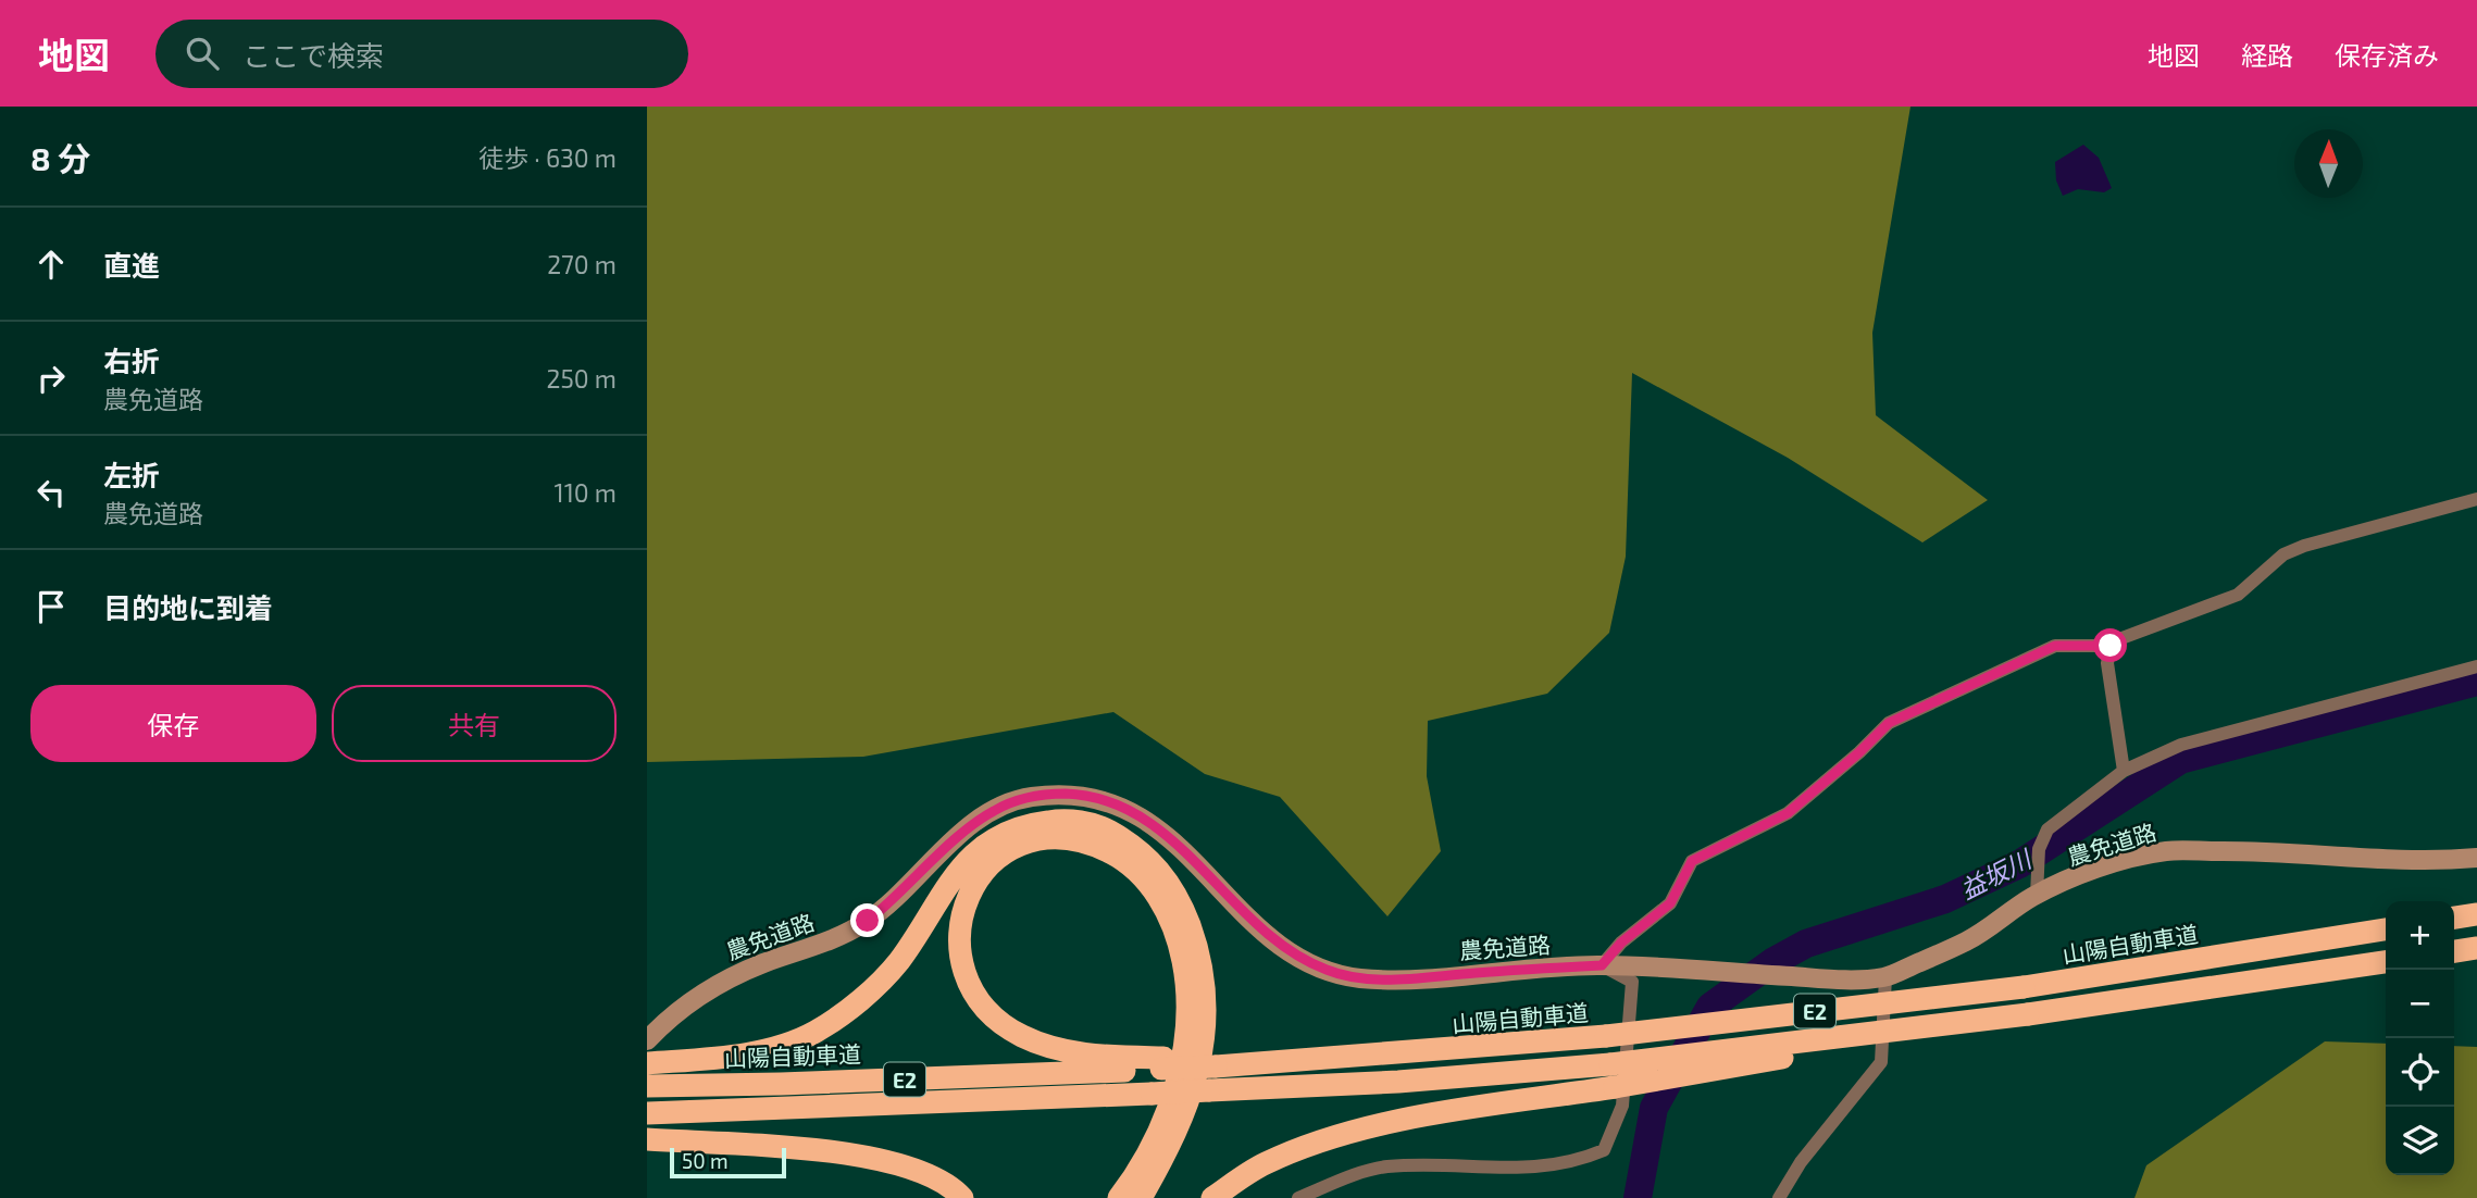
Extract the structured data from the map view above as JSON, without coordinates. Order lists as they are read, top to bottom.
{
  "streets": {
    "highway": ["山陽自動車道", "E2"],
    "street": ["農免道路"]
  },
  "water": ["益坂川"],
  "scale_bar": "50 m",
  "north": "top",
  "page": {
    "header": "地図",
    "search": "ここで検索",
    "nav": ["地図", "経路", "保存済み"],
    "heading": ["8 分", "徒歩 · 630 m"],
    "list": [
      ["直進", "270 m"],
      ["右折", "農免道路", "250 m"],
      ["左折", "農免道路", "110 m"],
      "目的地に到着"
    ],
    "buttons": ["保存", "共有"],
    "map_buttons": ["+", "−"],
    "scale": "50 m"
  }
}
